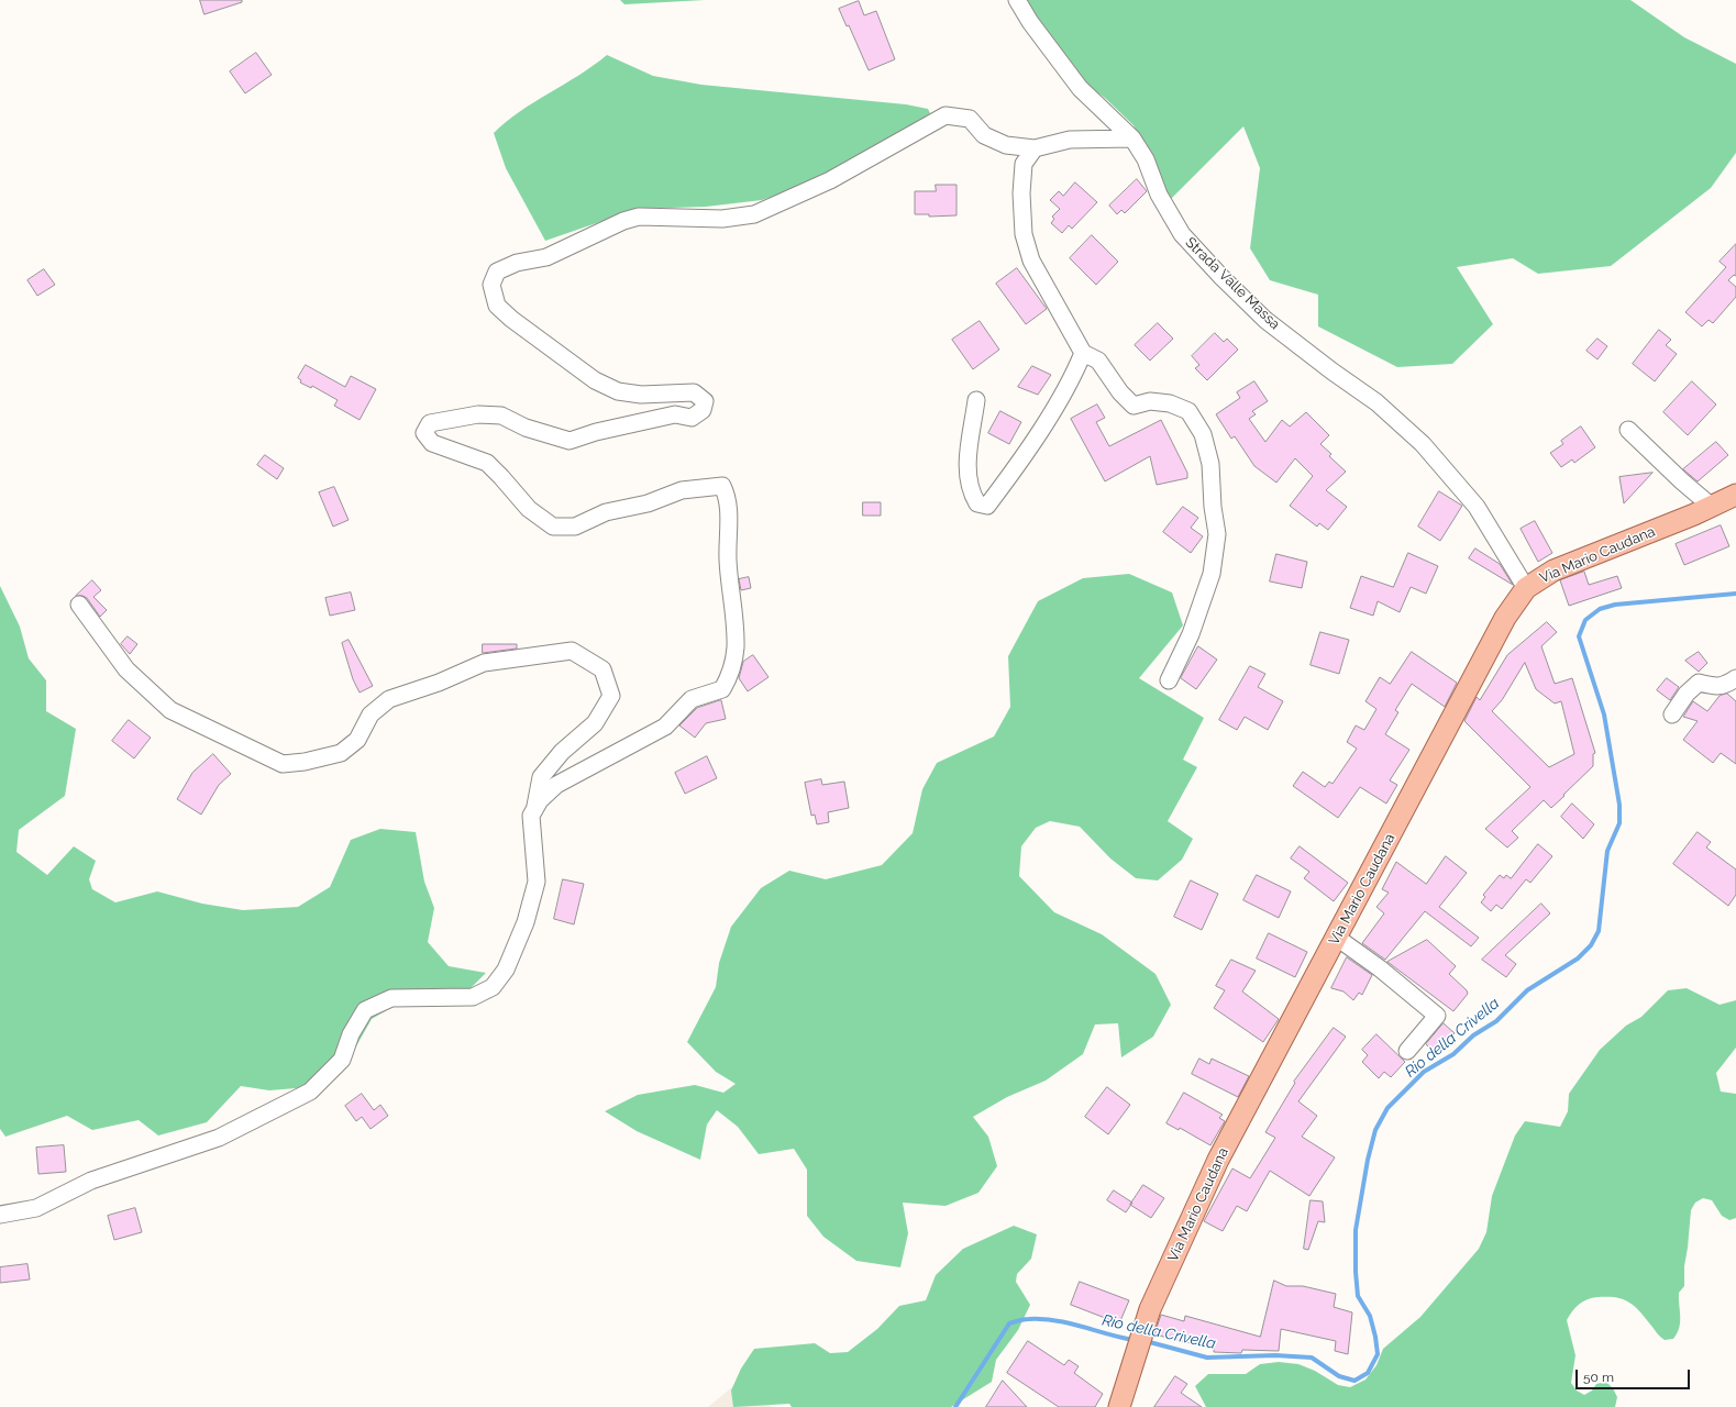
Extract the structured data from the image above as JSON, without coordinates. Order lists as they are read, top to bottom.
{
  "streets": {
    "main road": ["Via Mario Caudana"],
    "street": ["Strada Valle Massa"]
  },
  "crossings": [
    ["Strada Valle Massa", "Via Mario Caudana"]
  ],
  "water": ["Rio della Crivella"],
  "scale_bar": "50 m"
}
